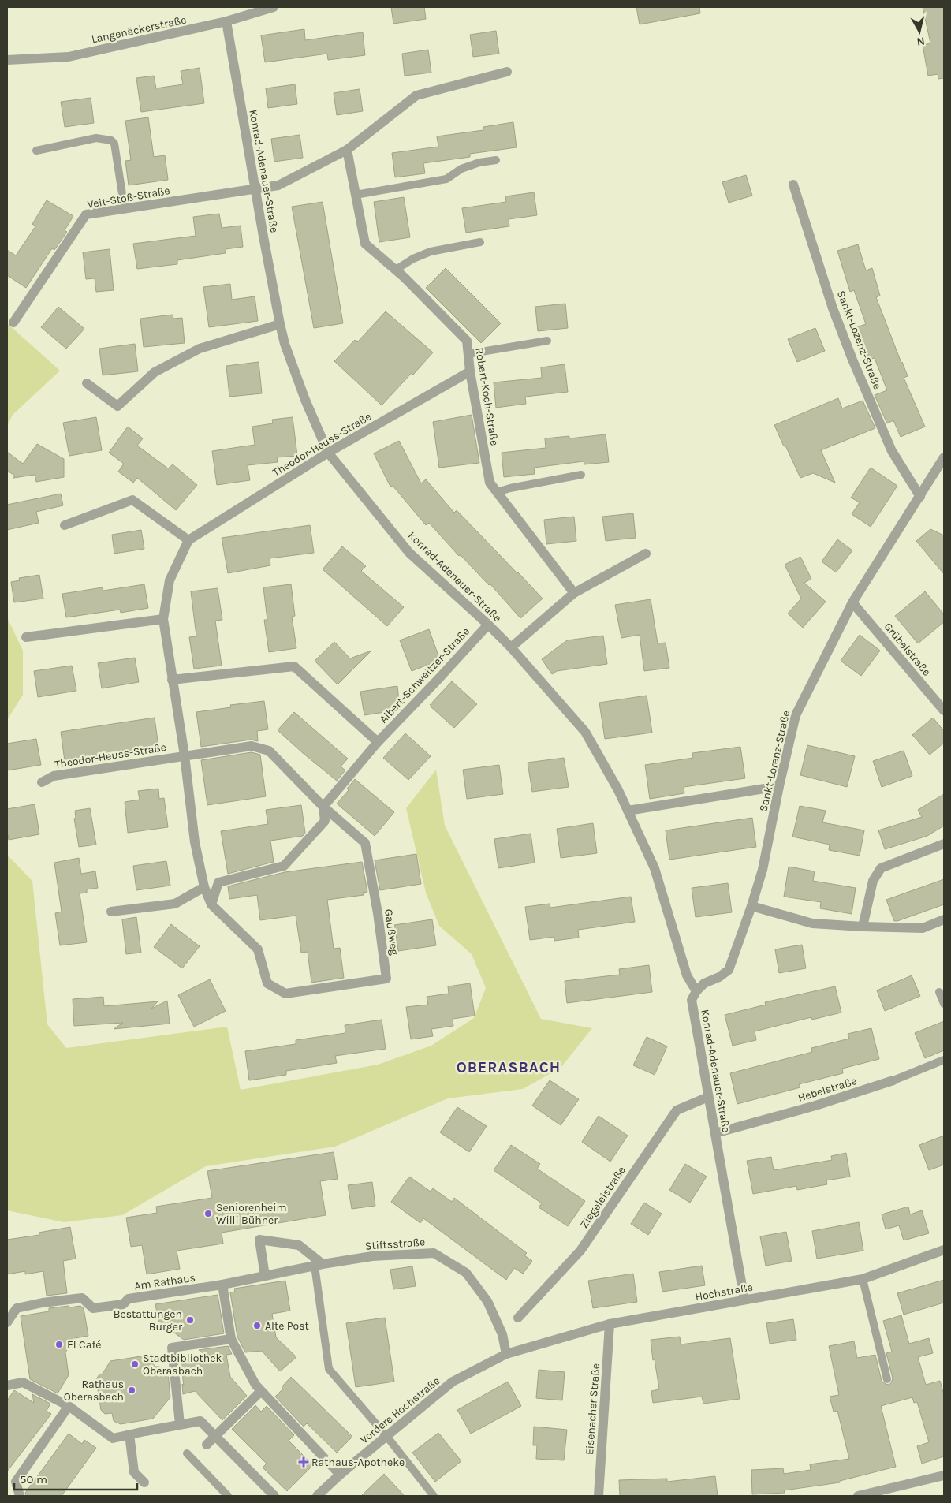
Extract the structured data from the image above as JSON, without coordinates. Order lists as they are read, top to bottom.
{
  "streets": {
    "street": [
      "Langenäckerstraße",
      "Konrad-Adenauer-Straße",
      "Veit-Stoß-Straße",
      "Sankt-Lozenz-Straße",
      "Robert-Koch-Straße",
      "Theodor-Heuss-Straße",
      "Grübelstraße",
      "Albert-Schweitzer-Straße",
      "Sankt-Lorenz-Straße",
      "Gaußweg",
      "Hebelstraße",
      "Ziegeleistraße",
      "Stiftsstraße",
      "Am Rathaus",
      "Hochstraße",
      "Eisenacher Straße",
      "Vordere Hochstraße"
    ]
  },
  "crossings": [
    ["Langenäckerstraße", "Konrad-Adenauer-Straße"],
    ["Konrad-Adenauer-Straße", "Veit-Stoß-Straße"],
    ["Konrad-Adenauer-Straße", "Theodor-Heuss-Straße"],
    ["Konrad-Adenauer-Straße", "Albert-Schweitzer-Straße"],
    ["Konrad-Adenauer-Straße", "Sankt-Lorenz-Straße"],
    ["Konrad-Adenauer-Straße", "Hebelstraße"],
    ["Konrad-Adenauer-Straße", "Ziegeleistraße"],
    ["Konrad-Adenauer-Straße", "Hochstraße"],
    ["Veit-Stoß-Straße", "Robert-Koch-Straße"],
    ["Sankt-Lozenz-Straße", "Sankt-Lorenz-Straße"],
    ["Robert-Koch-Straße", "Theodor-Heuss-Straße"],
    ["Grübelstraße", "Sankt-Lorenz-Straße"],
    ["Albert-Schweitzer-Straße", "Gaußweg"],
    ["Stiftsstraße", "Am Rathaus"],
    ["Stiftsstraße", "Hochstraße"],
    ["Stiftsstraße", "Vordere Hochstraße"],
    ["Hochstraße", "Eisenacher Straße"],
    ["Hochstraße", "Vordere Hochstraße"]
  ],
  "districts": ["OBERASBACH"],
  "places": {
    "other": [
      "Seniorenheim Willi Bühner",
      "Bestattungen Burger",
      "Alte Post",
      "El Café",
      "Stadtbibliothek Oberasbach",
      "Rathaus Oberasbach"
    ],
    "health": ["Rathaus-Apotheke"]
  },
  "scale_bar": "50 m",
  "north": "bottom"
}
